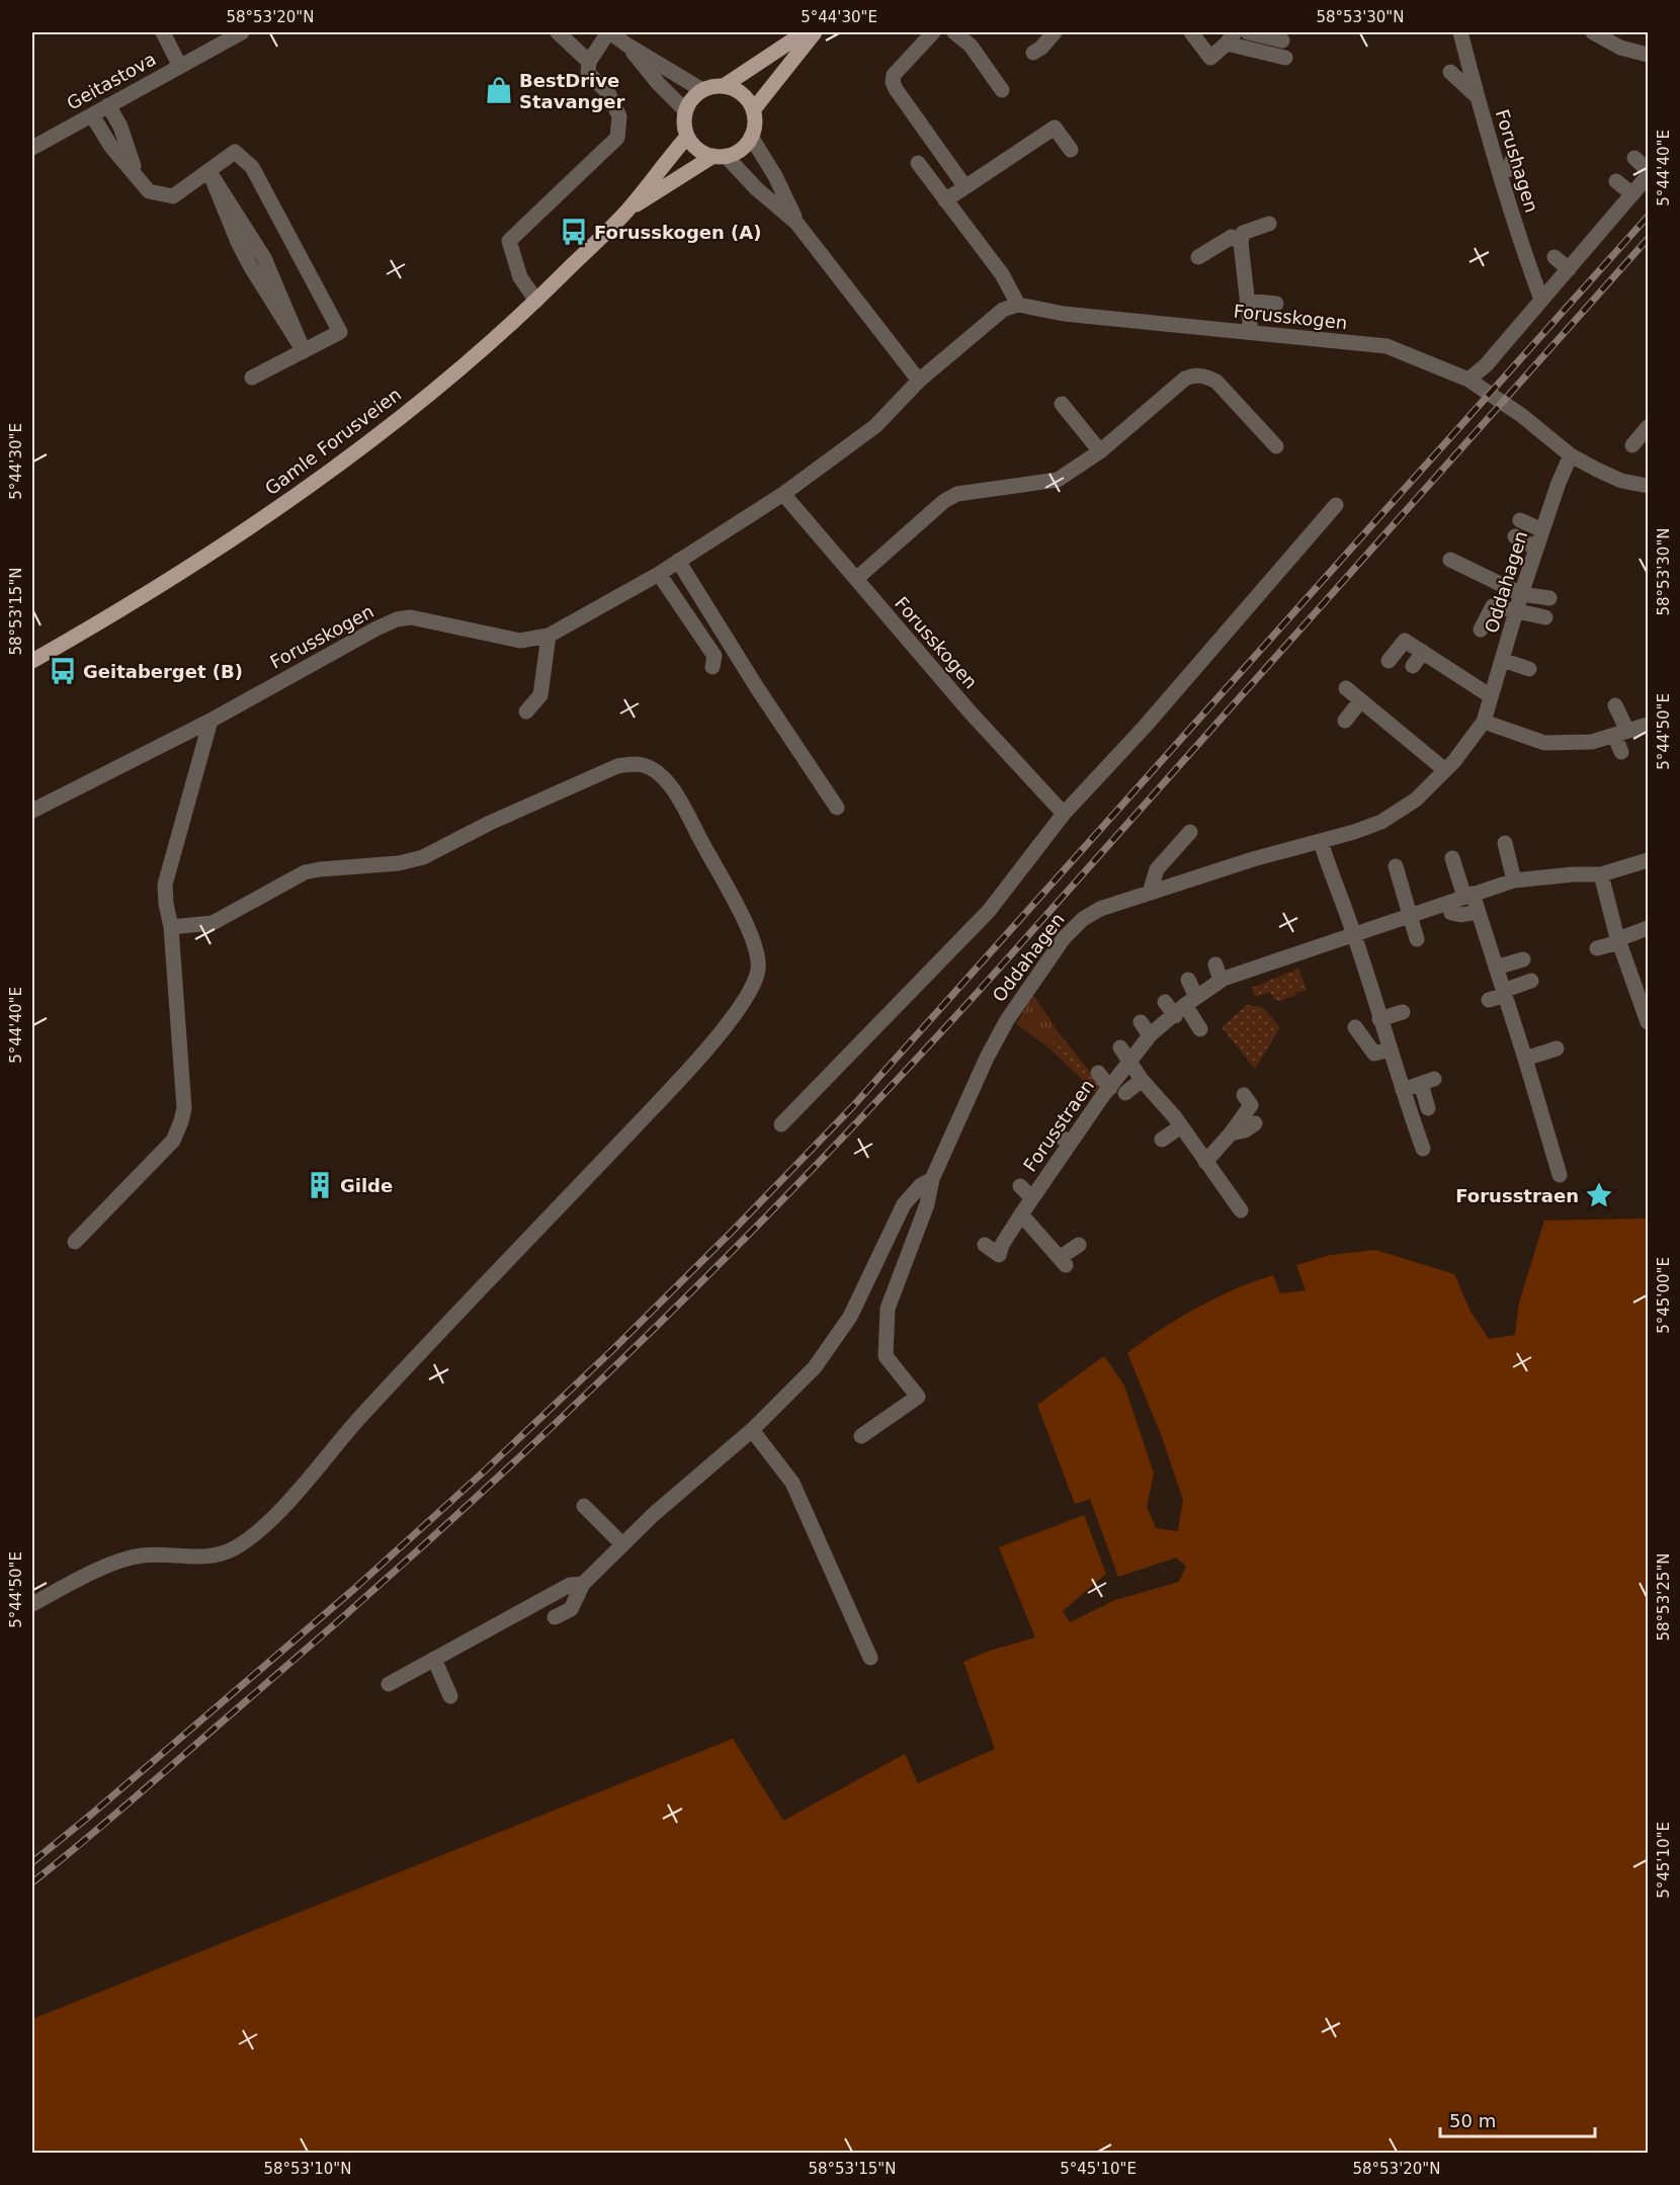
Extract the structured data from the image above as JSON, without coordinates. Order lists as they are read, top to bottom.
{
  "streets": {
    "main road": ["Gamle Forusveien"],
    "street": [
      "Geitastova",
      "Forushagen",
      "Forusskogen",
      "Oddahagen",
      "Forusstraen"
    ]
  },
  "crossings": [
    ["Forusskogen", "Oddahagen"]
  ],
  "places": {
    "shop": ["BestDrive Stavanger"],
    "bus stop": ["Forusskogen (A)", "Geitaberget (B)"],
    "building": ["Gilde"],
    "place": ["Forusstraen"]
  },
  "scale_bar": "50 m",
  "coordinates": [
    "58°53'20\"N",
    "5°44'30\"E",
    "58°53'30\"N",
    "5°44'40\"E",
    "58°53'15\"N",
    "5°44'50\"E",
    "5°45'00\"E",
    "58°53'25\"N",
    "5°45'10\"E",
    "58°53'10\"N"
  ]
}
